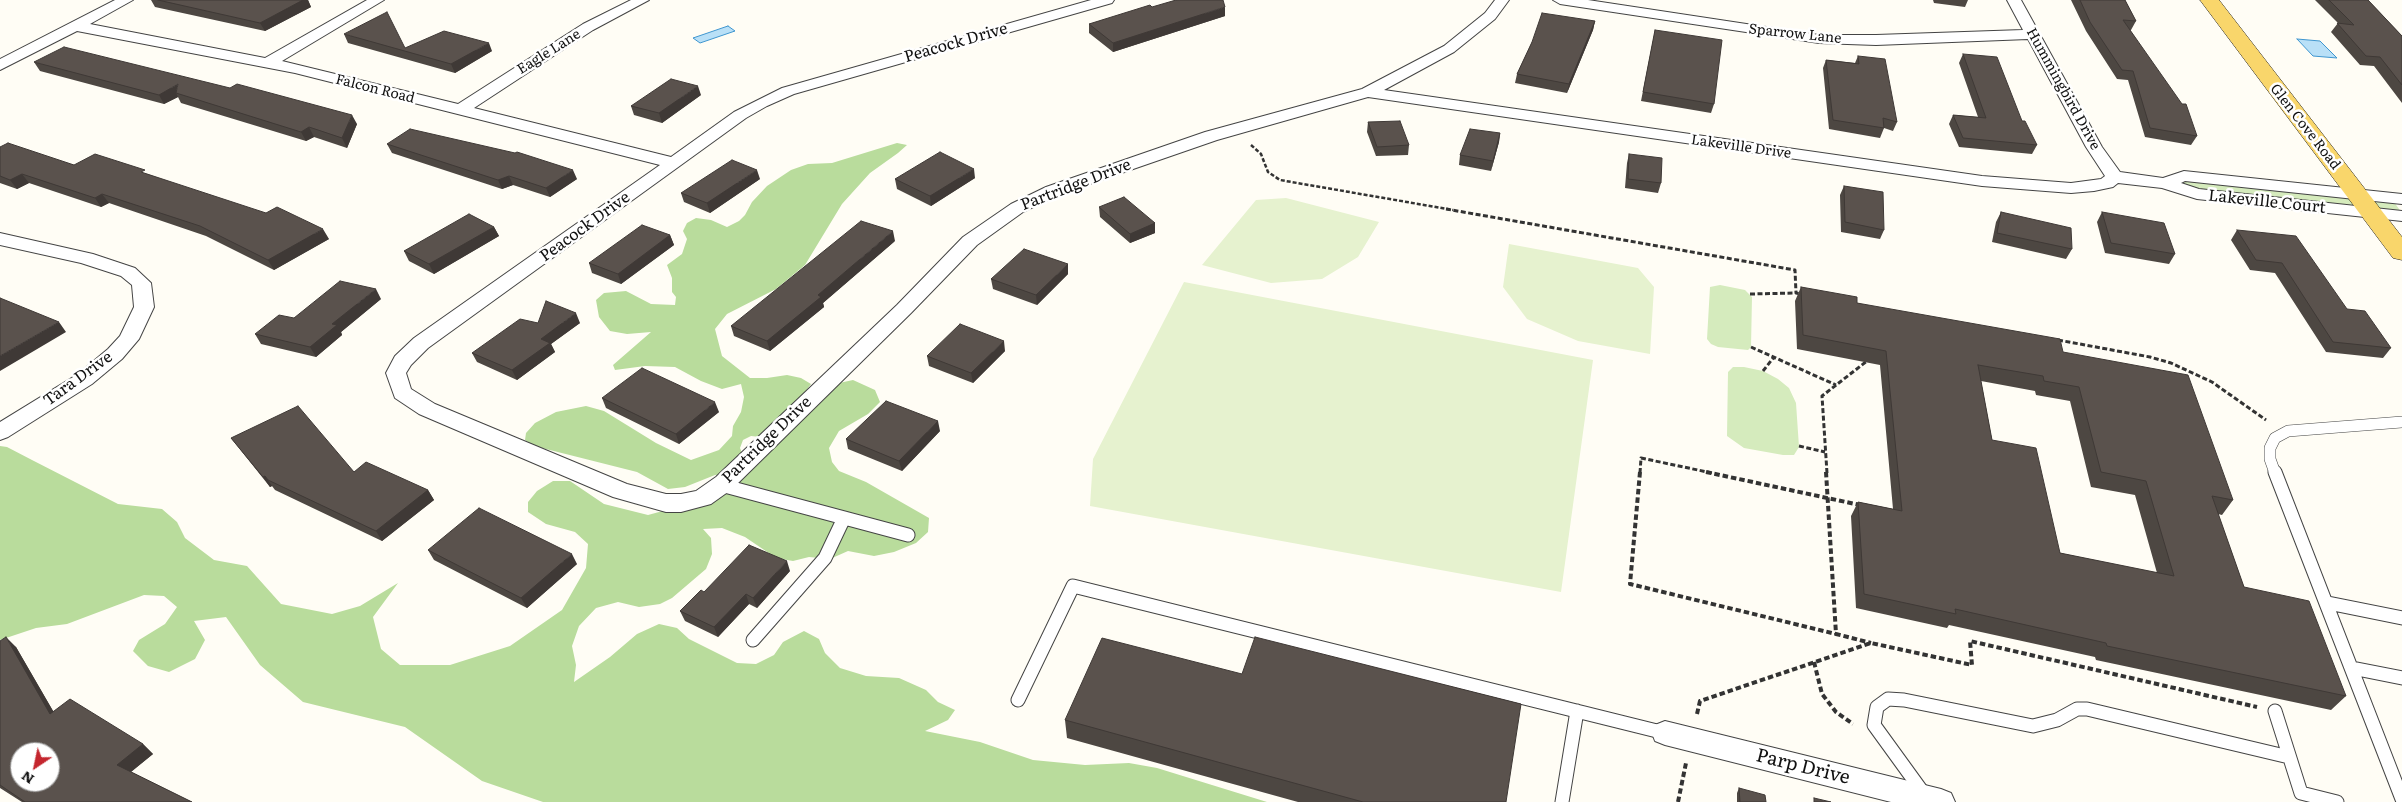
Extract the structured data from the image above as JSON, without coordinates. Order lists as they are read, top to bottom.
{
  "streets": {
    "main road": ["Glen Cove Road"],
    "street": [
      "Sparrow Lane",
      "Peacock Drive",
      "Eagle Lane",
      "Falcon Road",
      "Hummingbird Drive",
      "Lakeville Drive",
      "Partridge Drive",
      "Lakeville Court",
      "Tara Drive",
      "Parp Drive"
    ]
  },
  "crossings": [
    ["Sparrow Lane", "Hummingbird Drive"],
    ["Peacock Drive", "Falcon Road"],
    ["Peacock Drive", "Partridge Drive"],
    ["Eagle Lane", "Falcon Road"],
    ["Hummingbird Drive", "Lakeville Drive"],
    ["Hummingbird Drive", "Lakeville Court"],
    ["Glen Cove Road", "Lakeville Court"],
    ["Lakeville Drive", "Partridge Drive"],
    ["Lakeville Drive", "Lakeville Court"]
  ],
  "north": "bottom left"
}
